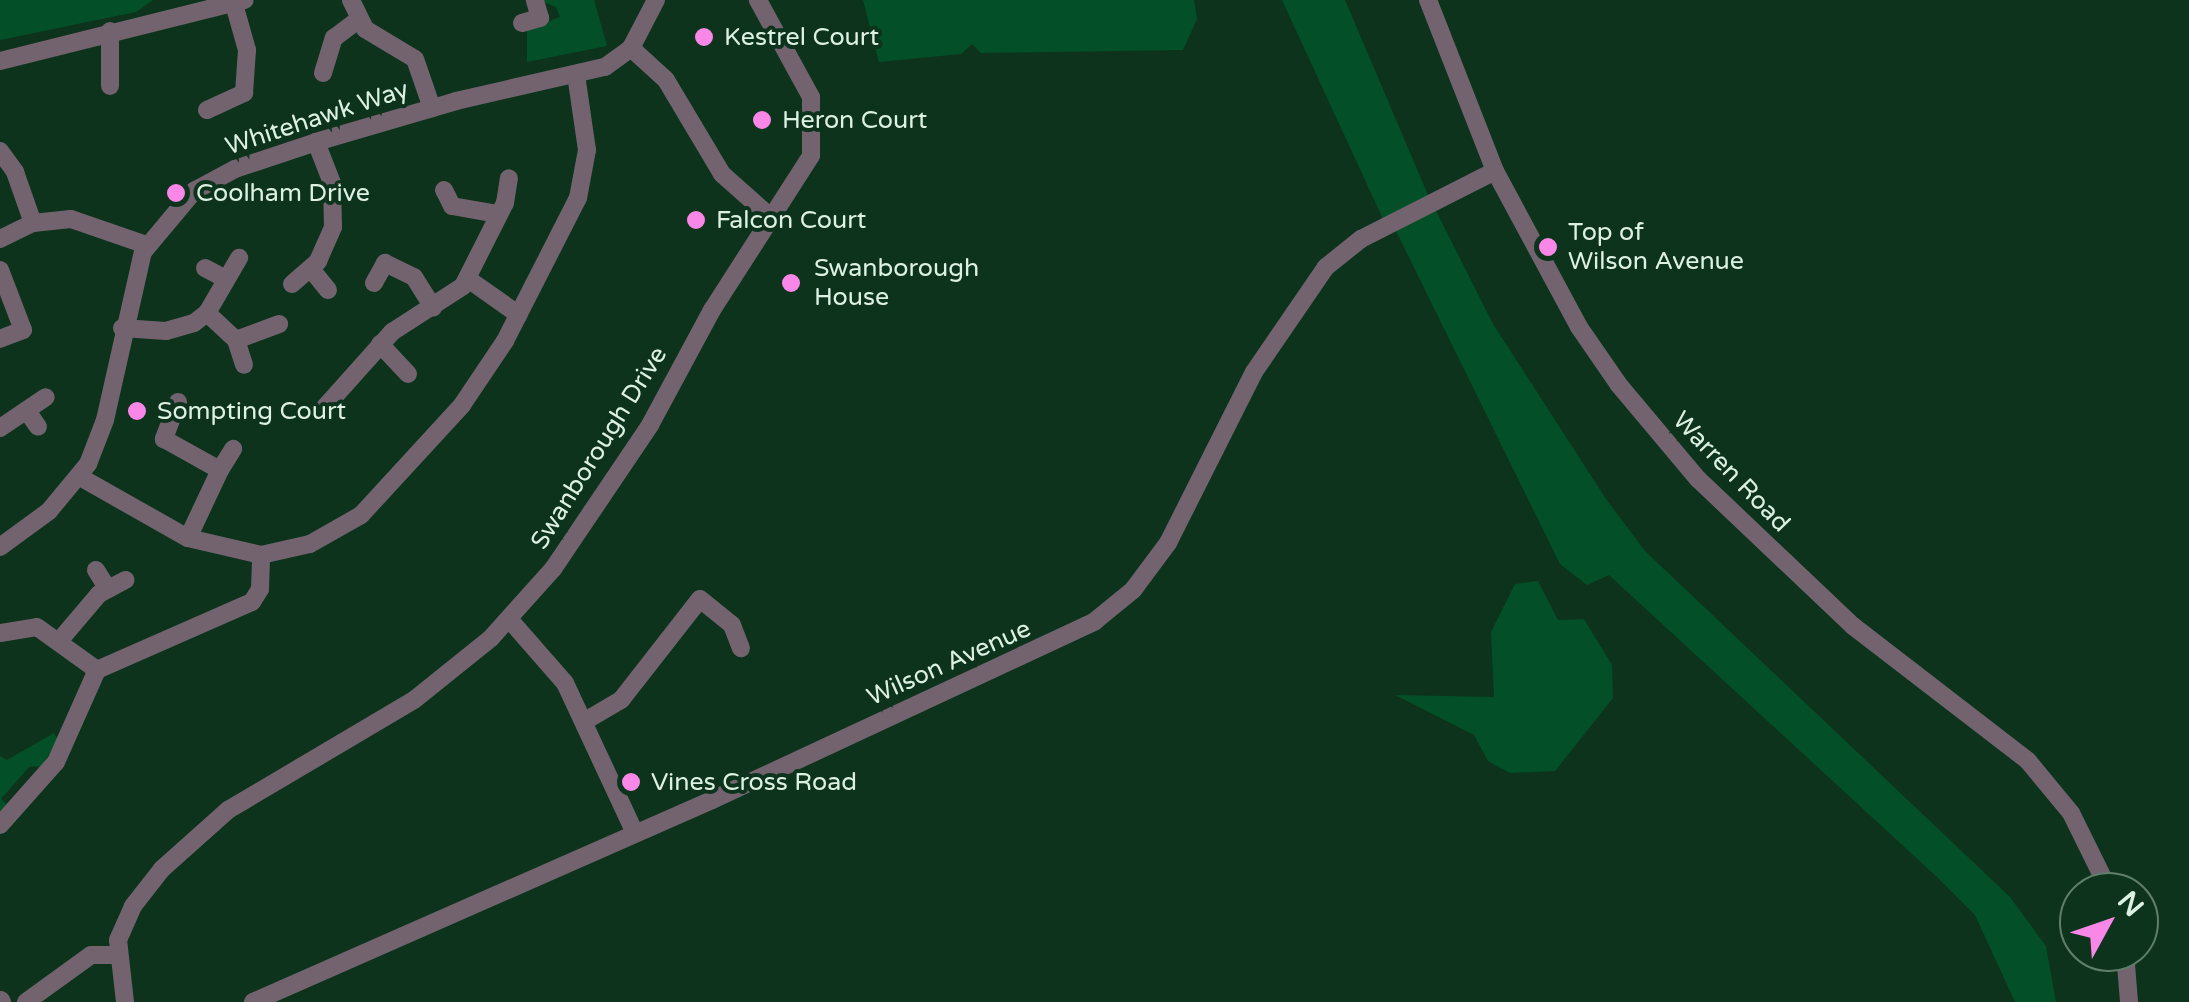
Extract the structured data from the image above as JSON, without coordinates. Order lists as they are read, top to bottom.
{
  "streets": {
    "street": [
      "Whitehawk Way",
      "Swanborough Drive",
      "Warren Road",
      "Wilson Avenue"
    ]
  },
  "crossings": [
    ["Warren Road", "Wilson Avenue"]
  ],
  "places": [
    "Kestrel Court",
    "Heron Court",
    "Coolham Drive",
    "Falcon Court",
    "Top of Wilson Avenue",
    "Swanborough House",
    "Sompting Court",
    "Vines Cross Road"
  ],
  "north": "top right"
}
